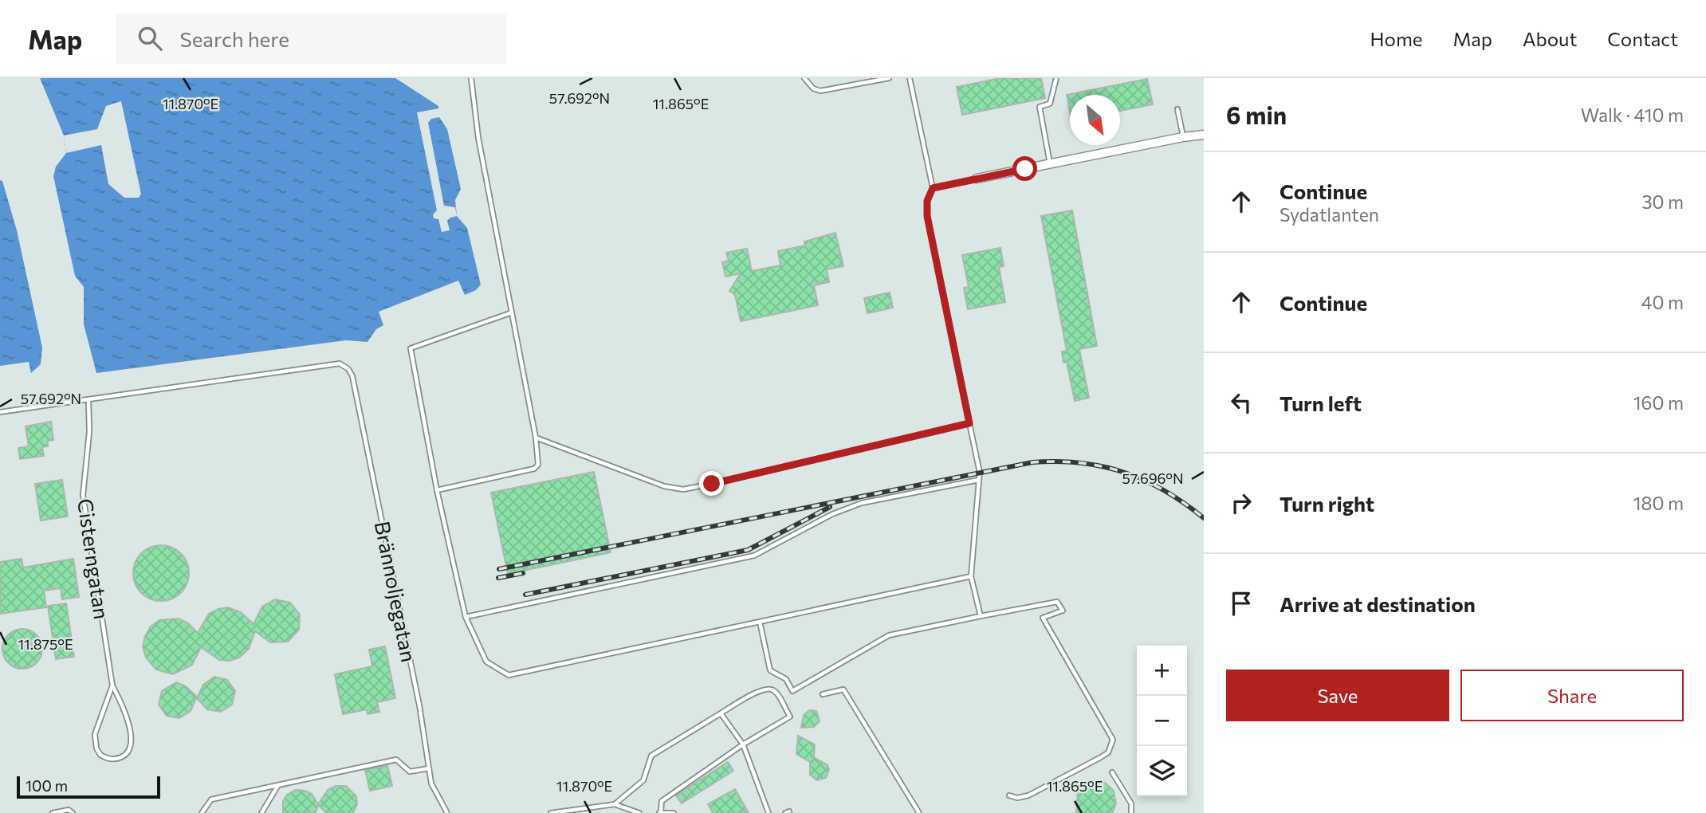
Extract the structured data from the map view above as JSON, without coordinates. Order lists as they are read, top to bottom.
{
  "streets": {
    "lane": ["Cisterngatan", "Brännoljegatan"]
  },
  "crossings": [
    ["Cisterngatan", "Brännoljegatan"]
  ],
  "scale_bar": "100 m",
  "north": "bottom right",
  "page": {
    "header": "Map",
    "search": "Search here",
    "nav": [
      "Home",
      "Map",
      "About",
      "Contact"
    ],
    "heading": ["6 min", "Walk · 410 m"],
    "list": [
      ["Continue", "Sydatlanten", "30 m"],
      ["Continue", "40 m"],
      ["Turn left", "160 m"],
      ["Turn right", "180 m"],
      "Arrive at destination"
    ],
    "map_buttons": ["+", "−"],
    "buttons": ["Save", "Share"],
    "scale": "100 m"
  },
  "coordinates": [
    "57.692°N",
    "11.870°E",
    "11.865°E",
    "57.696°N",
    "11.875°E"
  ]
}
